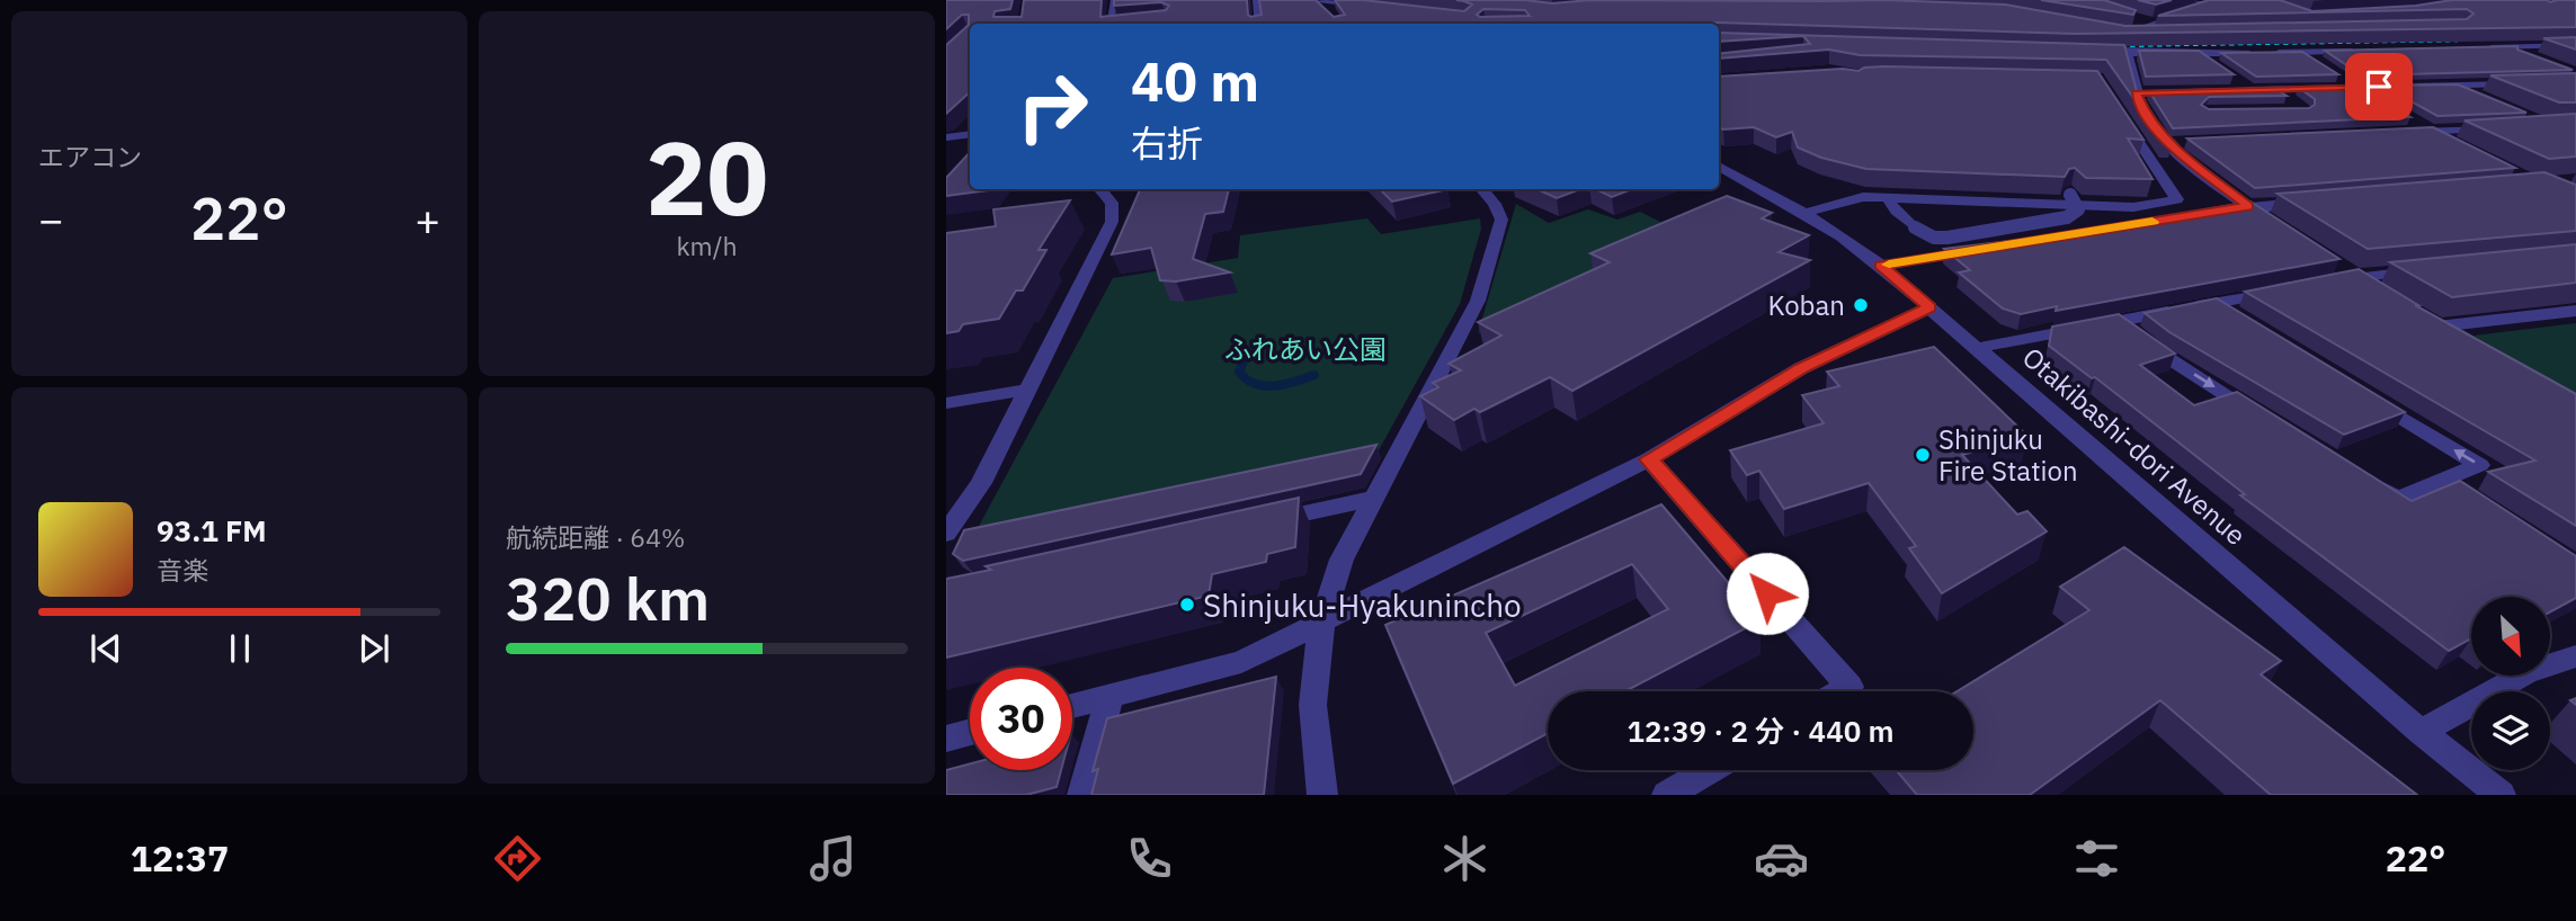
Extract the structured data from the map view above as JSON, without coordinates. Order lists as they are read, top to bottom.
{
  "streets": {
    "street": ["Otakibashi-dori Avenue"]
  },
  "parks": ["ふれあい公園"],
  "places": ["Koban", "Shinjuku Fire Station", "Shinjuku-Hyakunincho"],
  "north": "bottom right",
  "page": {
    "tile": [
      "エアコン",
      ["20", "km/h"],
      ["航続距離 · 64%", "320 km"]
    ],
    "turn": ["40 m", "右折"],
    "heat": ["−", "22°", "+"],
    "song": ["93.1 FM", "音楽"],
    "limit": "30",
    "trip": "12:39 · 2 分 · 440 m",
    "tabs": ["12:37", "22°"]
  }
}
